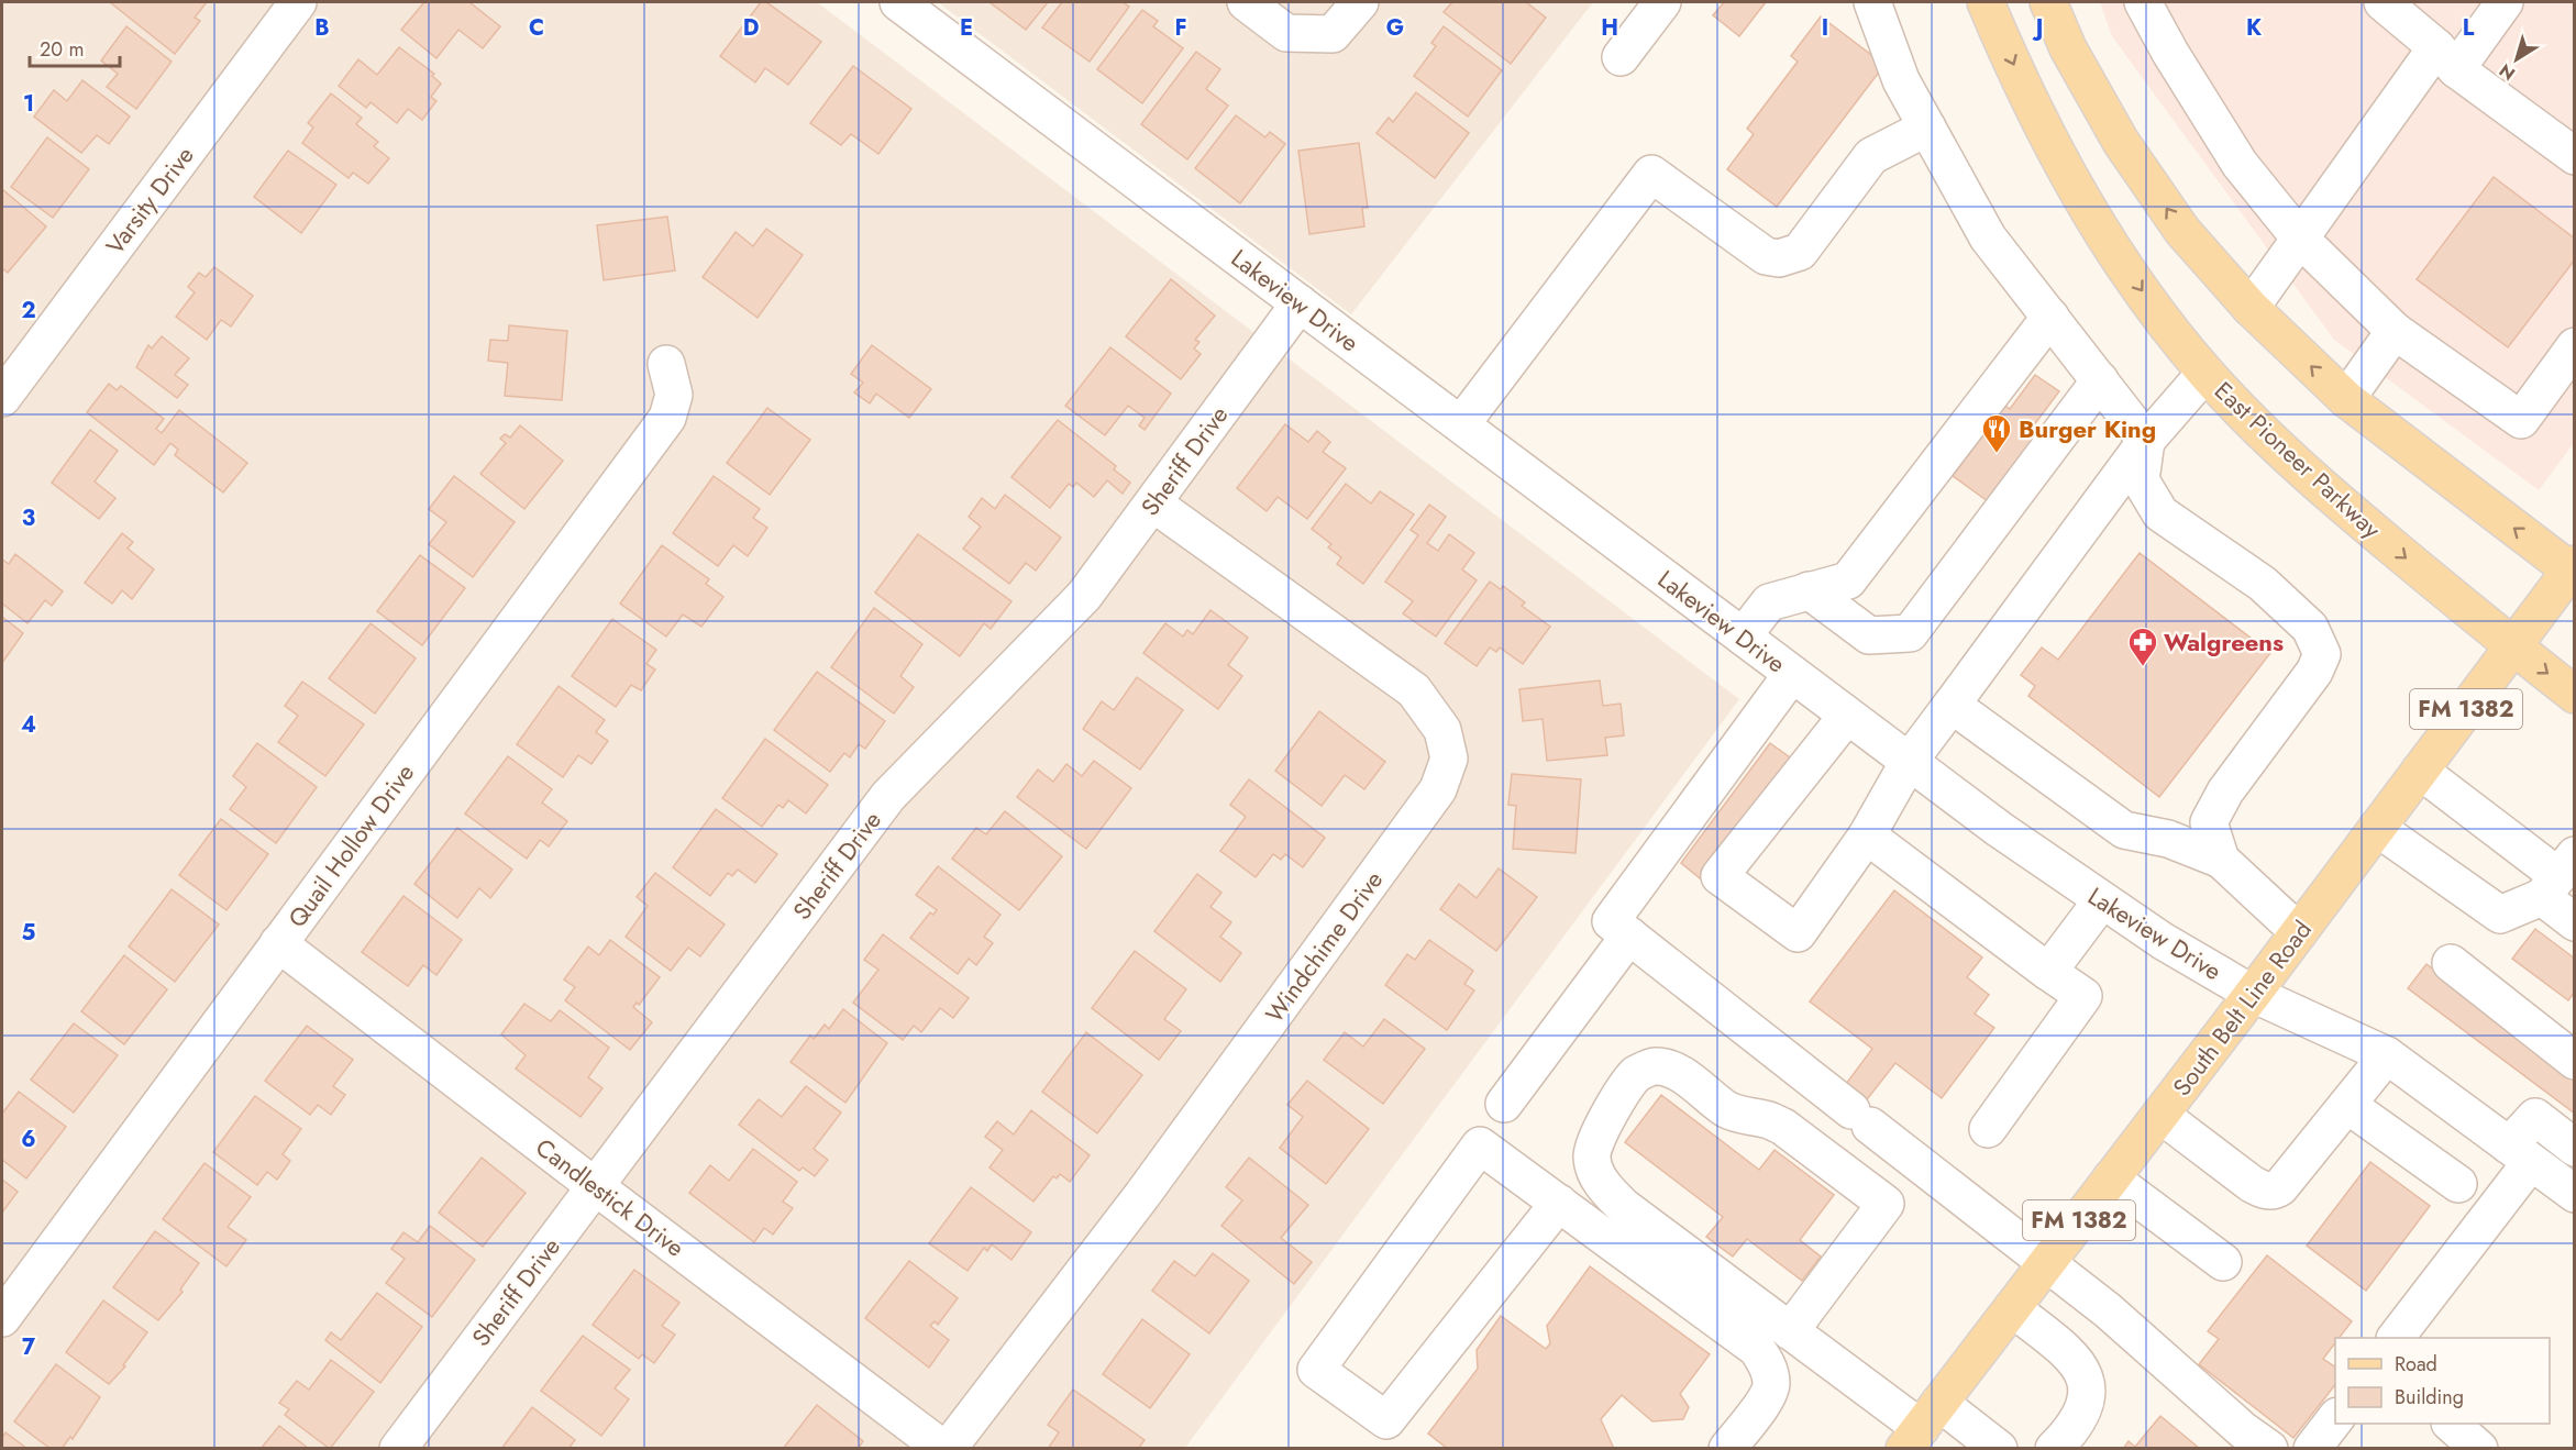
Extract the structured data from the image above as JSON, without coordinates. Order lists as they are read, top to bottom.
{
  "streets": {
    "main road": ["East Pioneer Parkway", "FM 1382", "South Belt Line Road"],
    "street": [
      "Varsity Drive",
      "Lakeview Drive",
      "Sheriff Drive",
      "Quail Hollow Drive",
      "Windchime Drive",
      "Candlestick Drive"
    ]
  },
  "crossings": [
    ["Lakeview Drive", "Sheriff Drive"],
    ["Lakeview Drive", "South Belt Line Road"],
    ["East Pioneer Parkway", "South Belt Line Road"],
    ["Sheriff Drive", "Windchime Drive"],
    ["Sheriff Drive", "Candlestick Drive"],
    ["Quail Hollow Drive", "Candlestick Drive"],
    ["Windchime Drive", "Candlestick Drive"]
  ],
  "places": {
    "restaurant": ["Burger King"],
    "pharmacy": ["Walgreens"]
  },
  "legend": ["Road", "Building"],
  "scale_bar": "20 m",
  "north": "bottom left",
  "grid": {
    "columns": [
      "B",
      "C",
      "D",
      "E",
      "F",
      "G",
      "H",
      "I",
      "J",
      "K",
      "L"
    ],
    "rows": [
      "1",
      "2",
      "3",
      "4",
      "5",
      "6",
      "7"
    ]
  }
}
